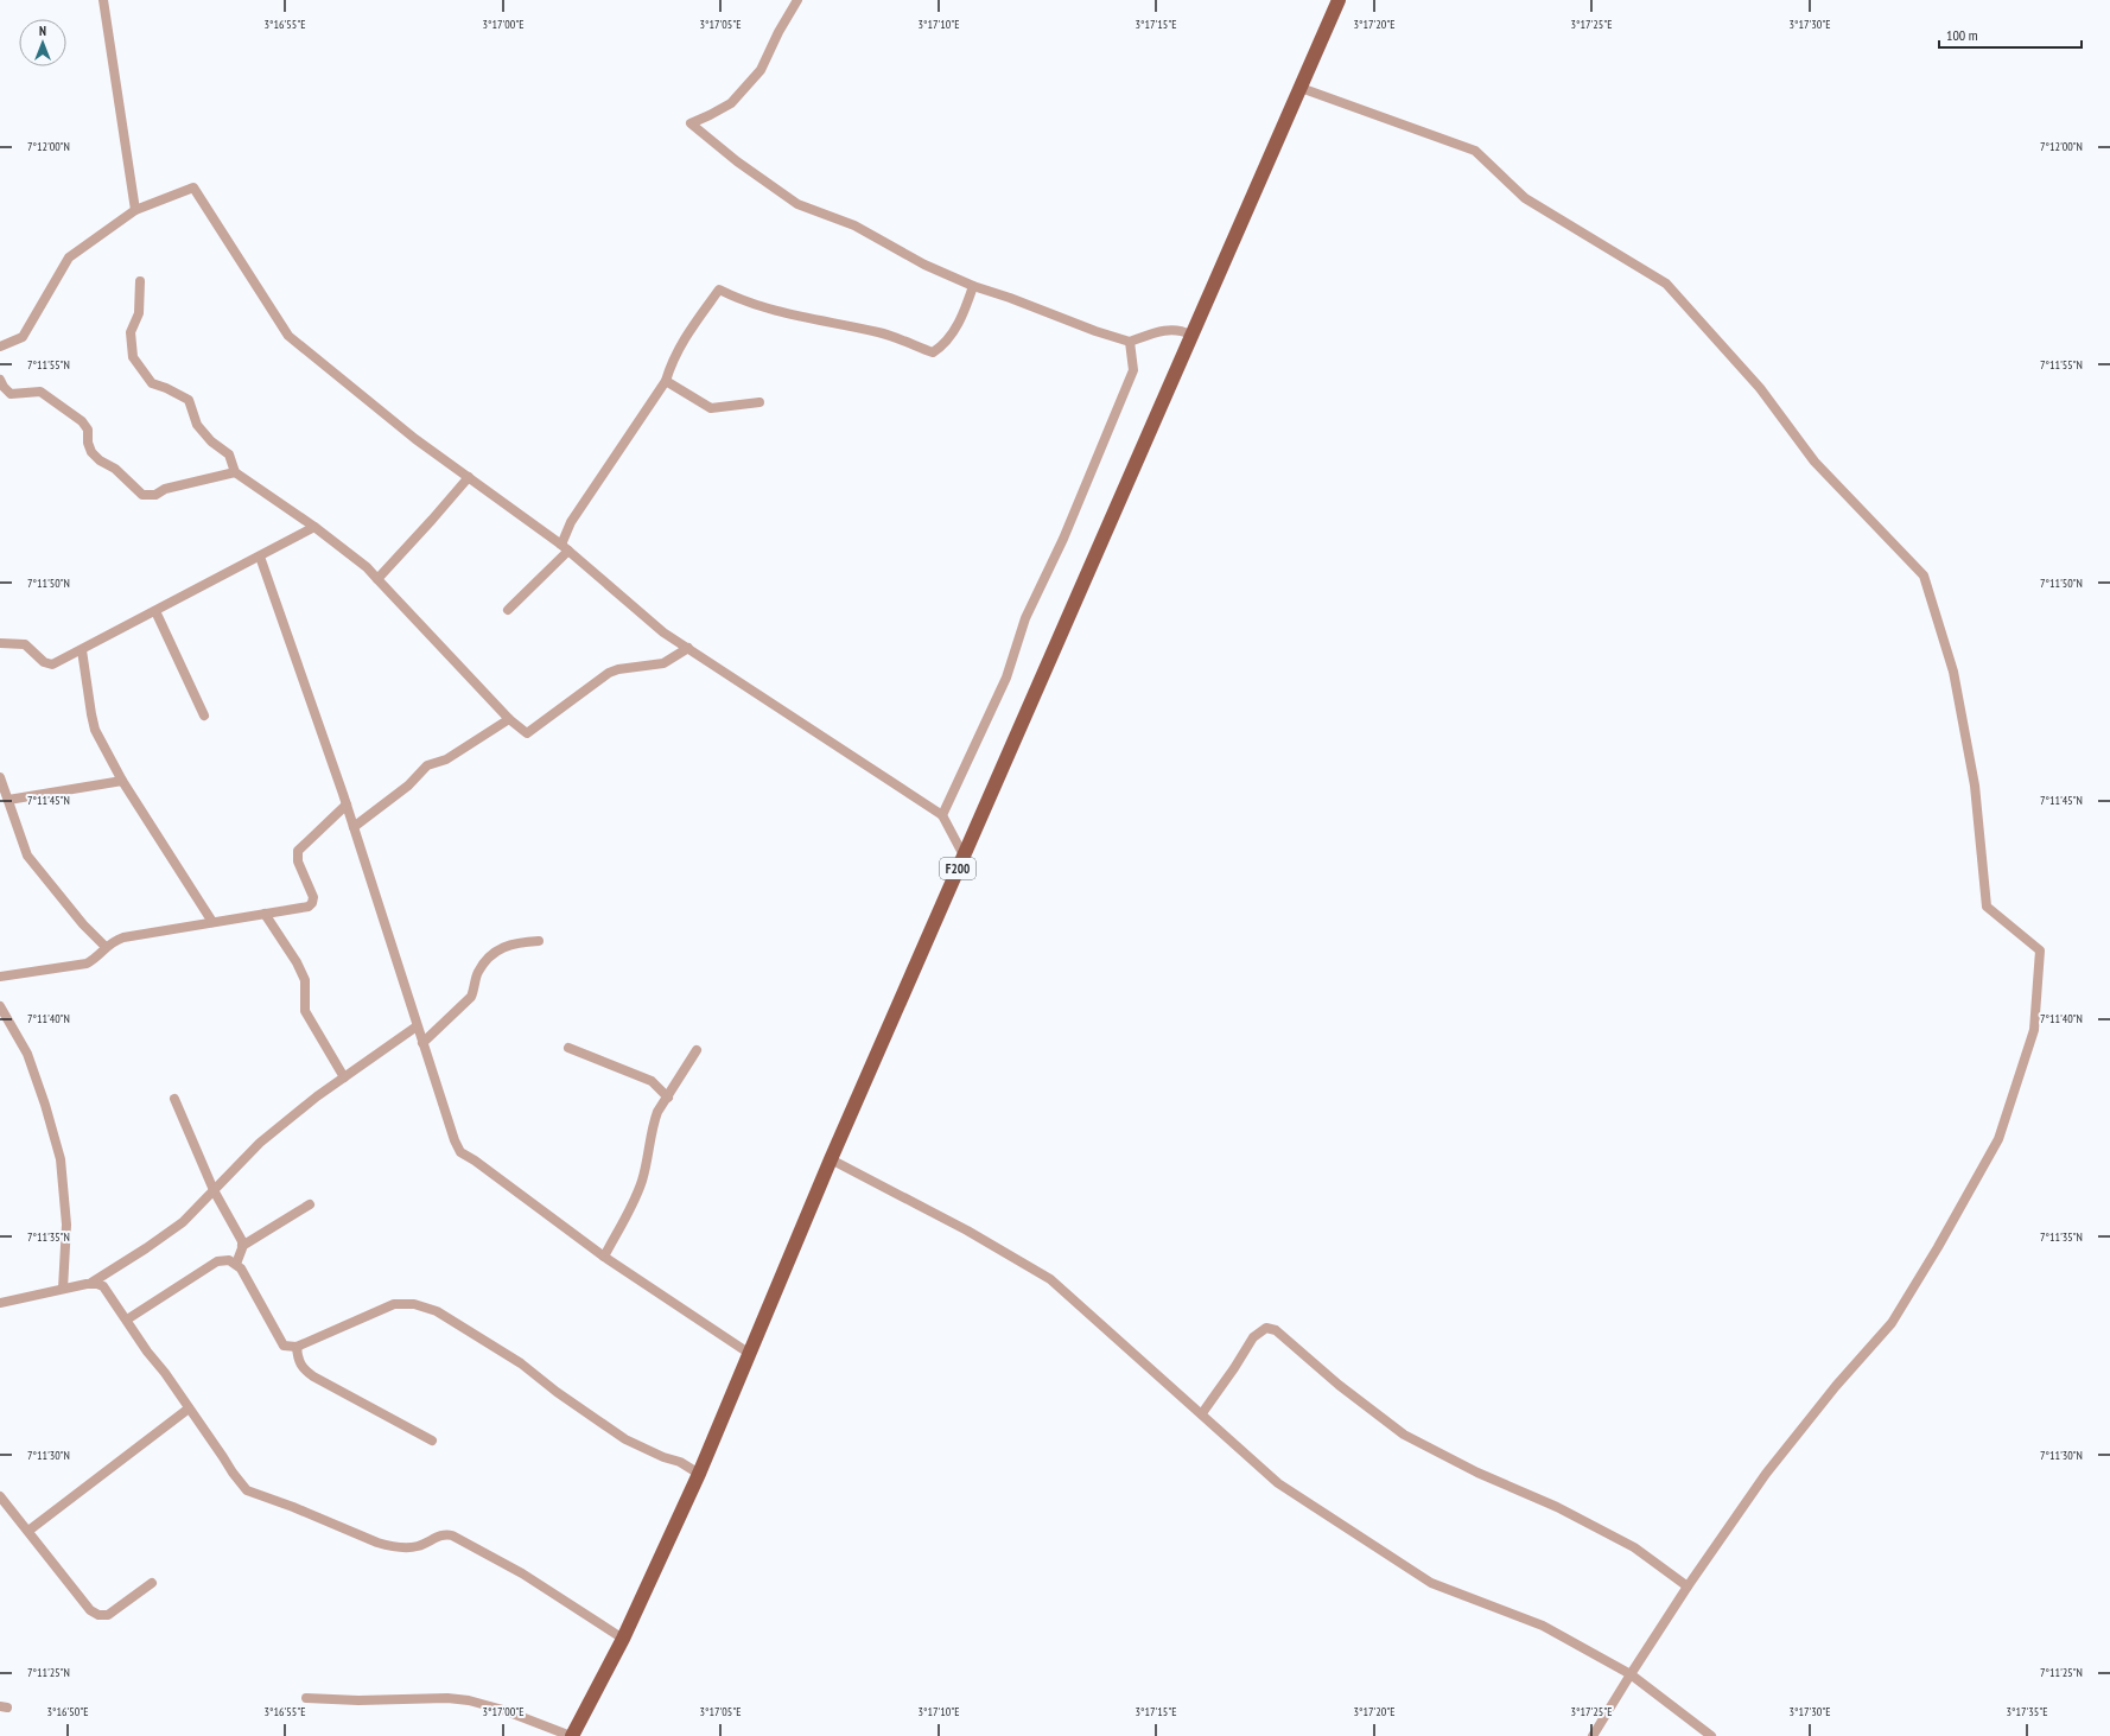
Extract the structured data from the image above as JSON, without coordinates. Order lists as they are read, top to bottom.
{
  "streets": {
    "main road": ["F200"]
  },
  "scale_bar": "100 m",
  "north": "top",
  "coordinates": [
    "3°16'55\"E",
    "3°17'00\"E",
    "3°17'05\"E",
    "3°17'10\"E",
    "3°17'15\"E",
    "3°17'20\"E",
    "3°17'25\"E",
    "3°17'30\"E",
    "7°12'00\"N",
    "7°11'55\"N",
    "7°11'50\"N",
    "7°11'45\"N",
    "7°11'40\"N",
    "7°11'35\"N",
    "7°11'30\"N",
    "7°11'25\"N",
    "3°16'50\"E",
    "3°17'35\"E"
  ]
}
